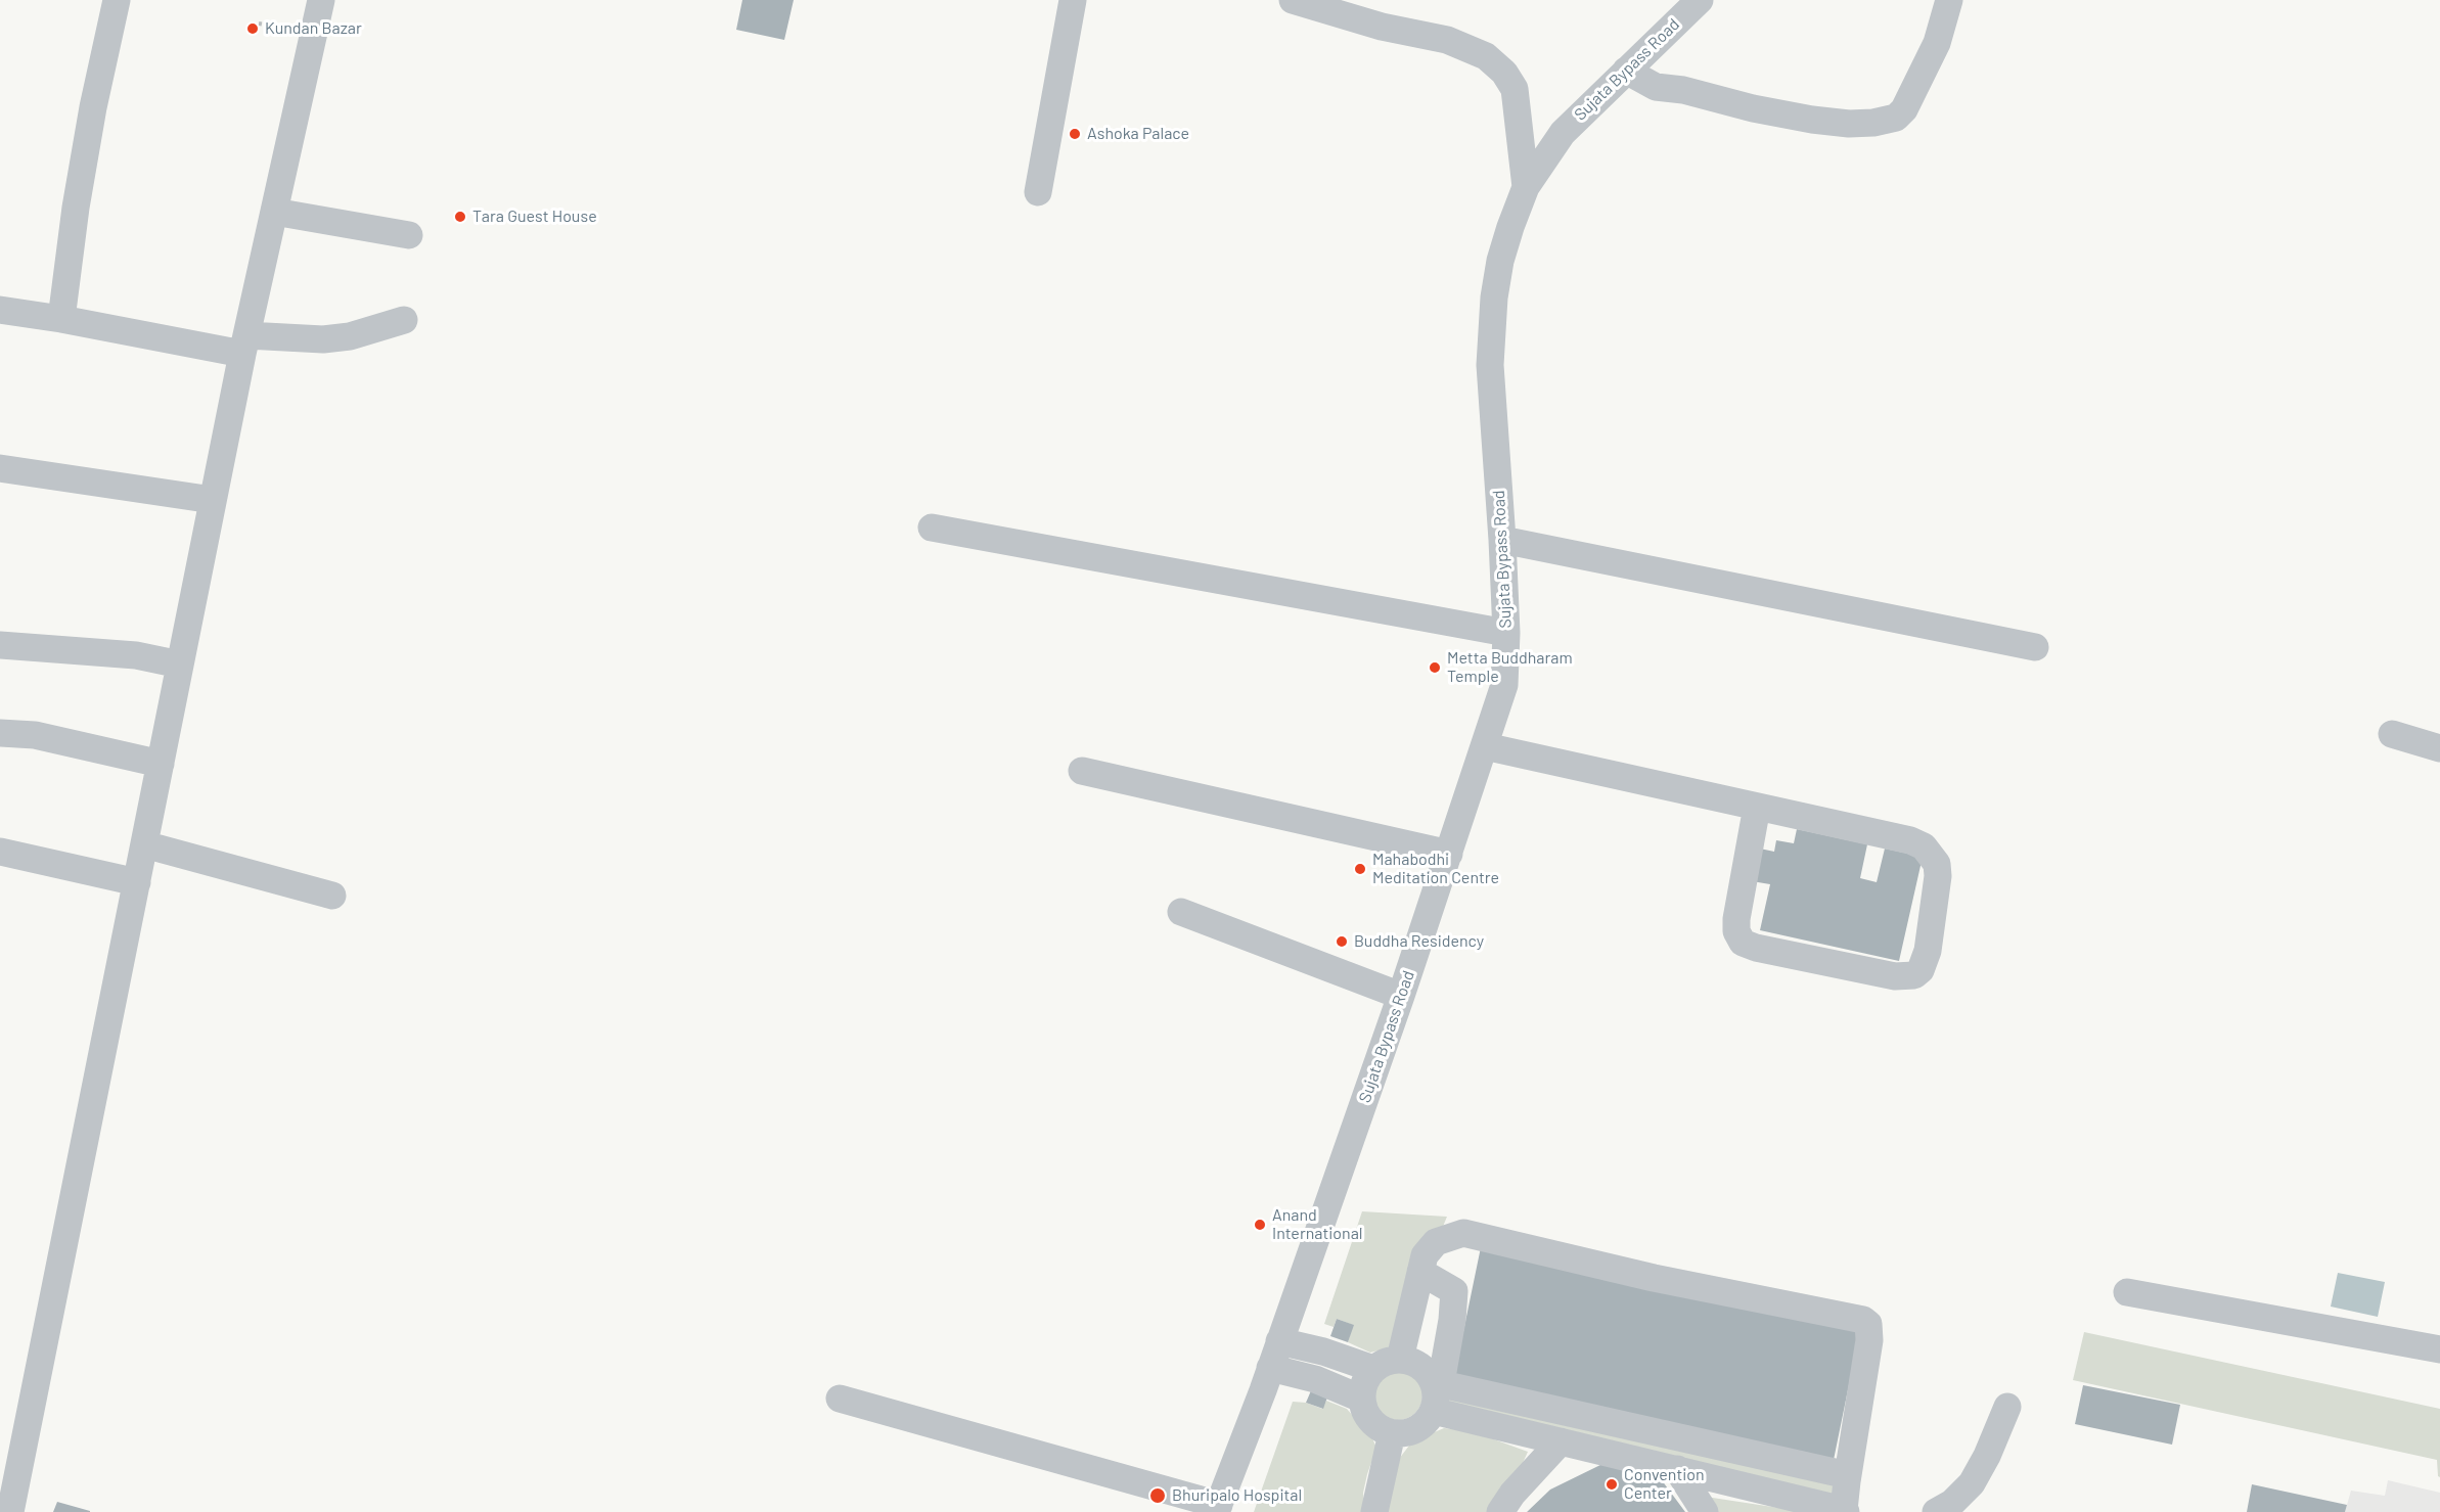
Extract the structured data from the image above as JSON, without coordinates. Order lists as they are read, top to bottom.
{
  "streets": {
    "street": ["Sujata Bypass Road"]
  },
  "places": [
    "Kundan Bazar",
    "Ashoka Palace",
    "Tara Guest House",
    "Metta Buddharam Temple",
    "Mahabodhi Meditation Centre",
    "Buddha Residency",
    "Anand International",
    "Convention Center",
    "Bhuripalo Hospital"
  ]
}
